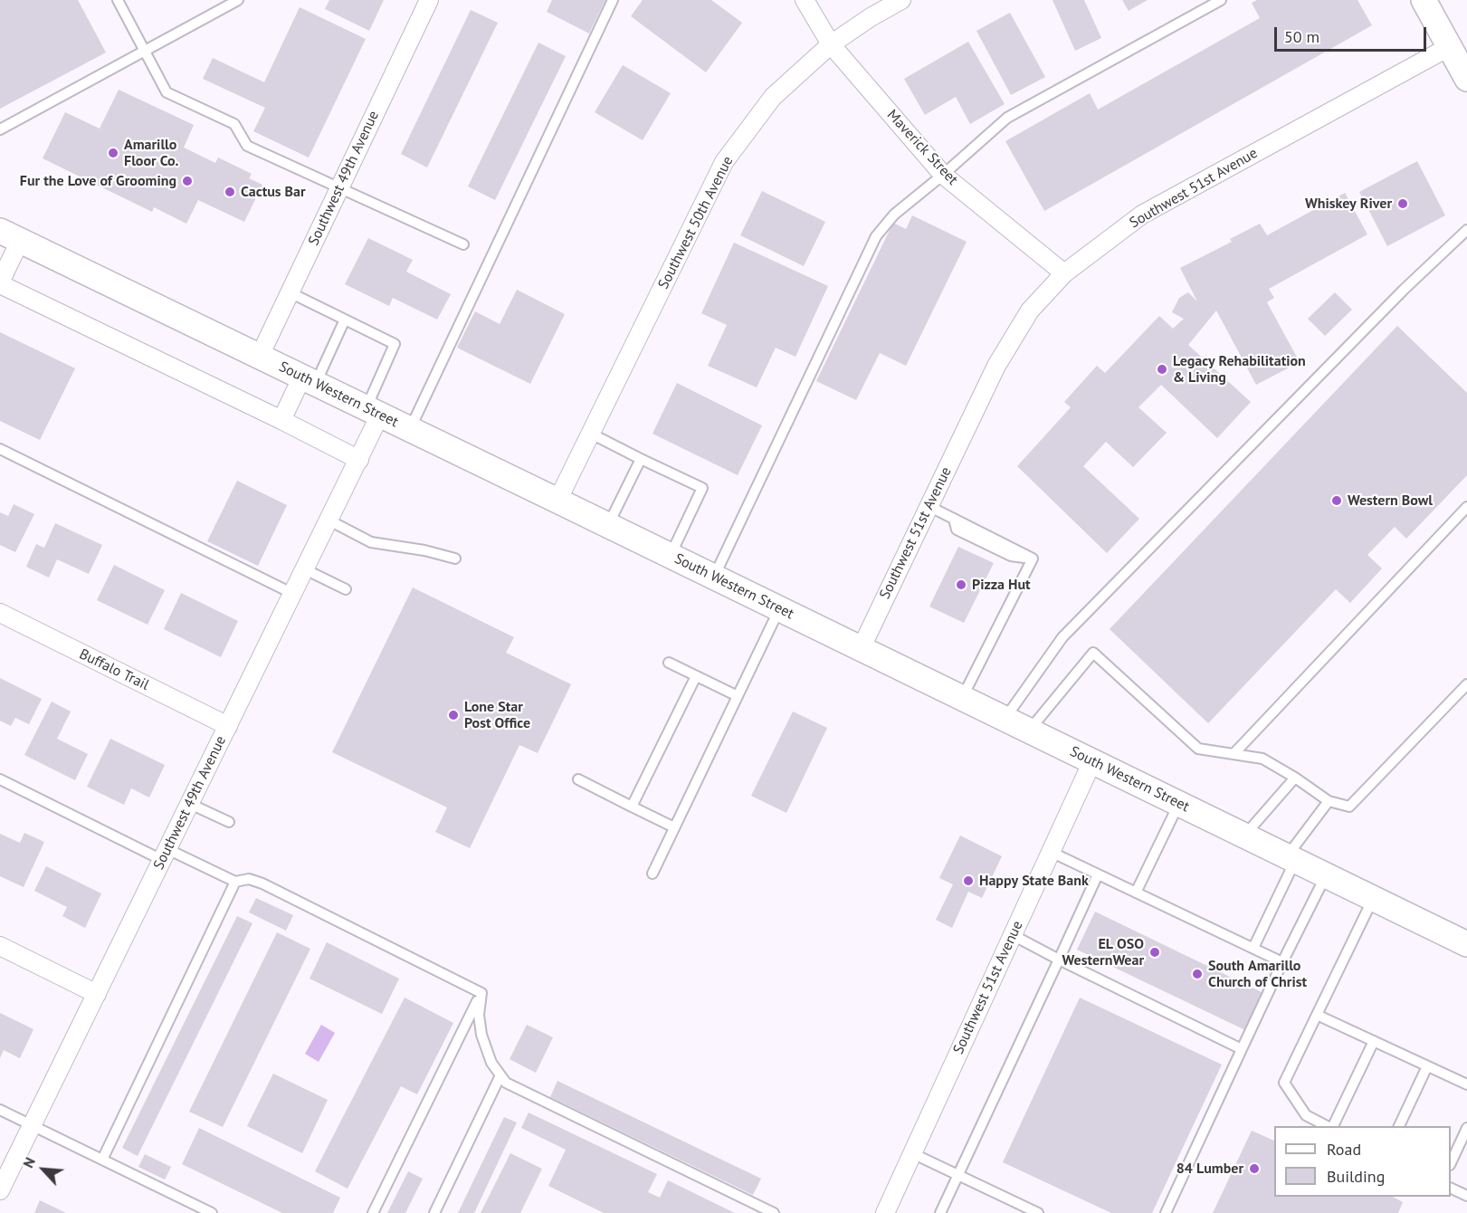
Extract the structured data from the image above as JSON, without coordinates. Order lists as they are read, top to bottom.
{
  "streets": {
    "main road": ["South Western Street"],
    "street": [
      "Maverick Street",
      "Southwest 49th Avenue",
      "Southwest 51st Avenue",
      "Southwest 50th Avenue",
      "Buffalo Trail"
    ]
  },
  "crossings": [
    ["Maverick Street", "Southwest 51st Avenue"],
    ["Maverick Street", "Southwest 50th Avenue"],
    ["Southwest 49th Avenue", "South Western Street"],
    ["Southwest 49th Avenue", "Buffalo Trail"],
    ["Southwest 51st Avenue", "South Western Street"],
    ["Southwest 50th Avenue", "South Western Street"]
  ],
  "places": [
    "Amarillo Floor Co.",
    "Fur the Love of Grooming",
    "Cactus Bar",
    "Whiskey River",
    "Legacy Rehabilitation & Living",
    "Western Bowl",
    "Pizza Hut",
    "Lone Star Post Office",
    "Happy State Bank",
    "EL OSO WesternWear",
    "South Amarillo Church of Christ",
    "84 Lumber"
  ],
  "legend": ["Road", "Building"],
  "scale_bar": "50 m",
  "north": "top left"
}
